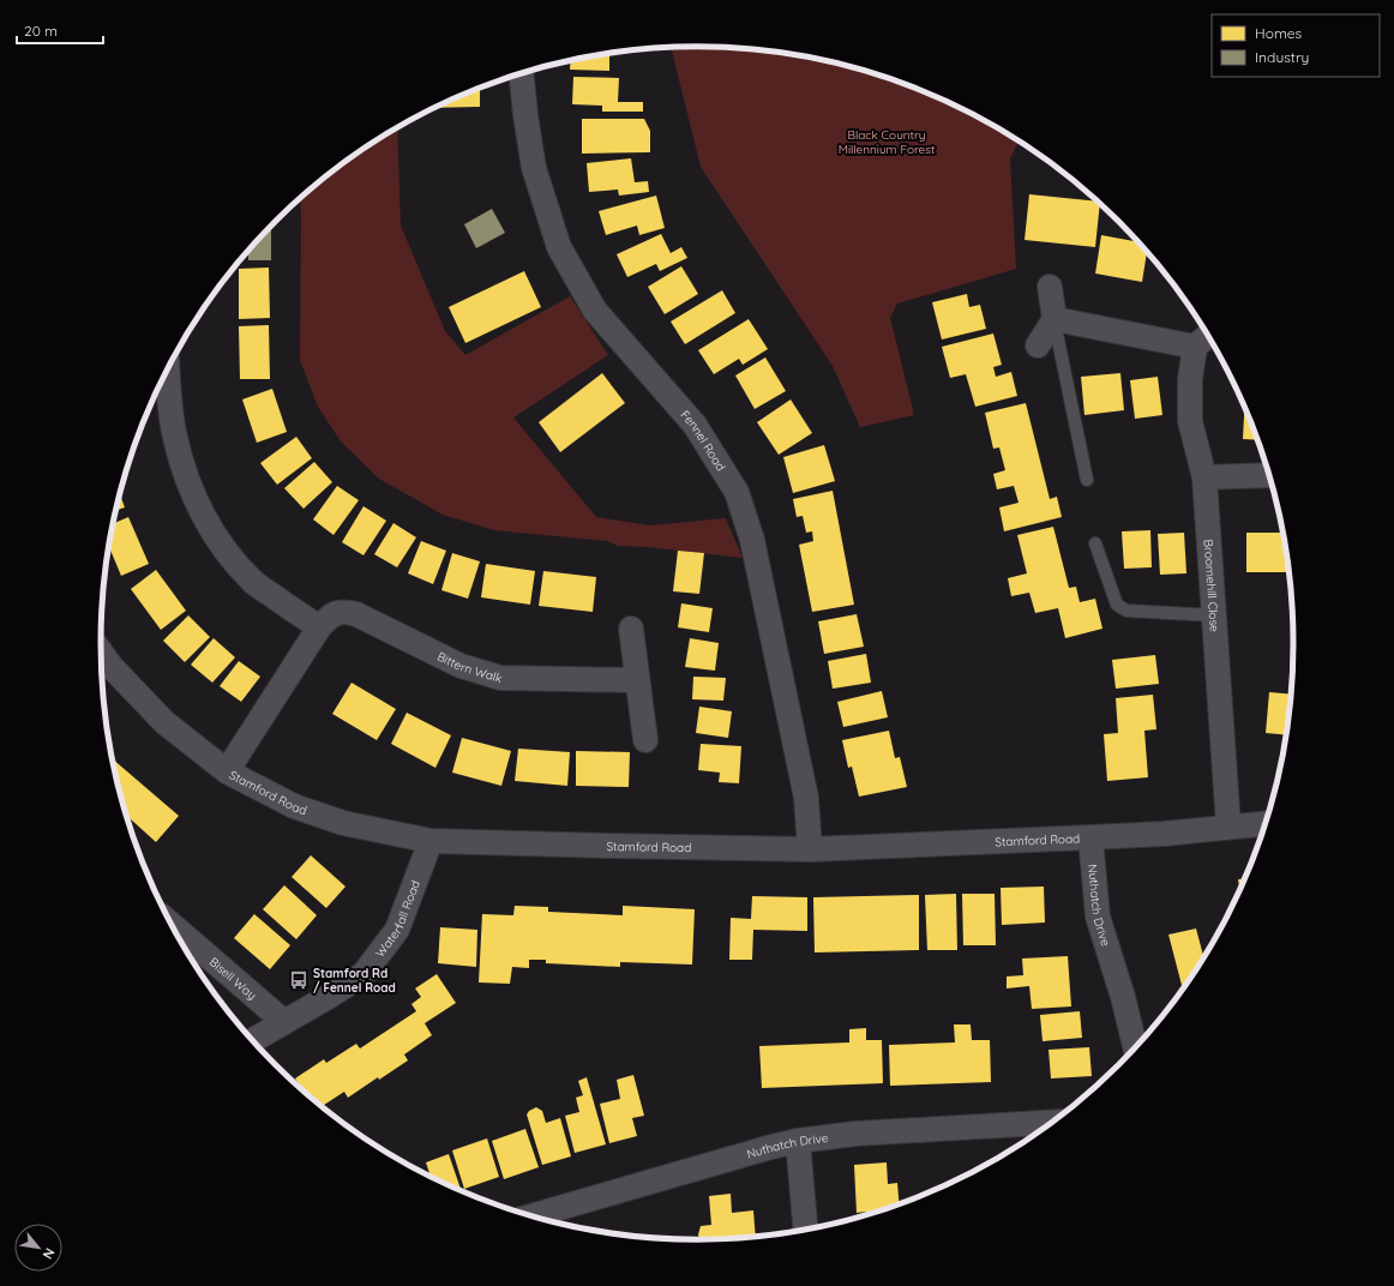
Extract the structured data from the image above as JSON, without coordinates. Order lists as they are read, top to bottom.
{
  "streets": {
    "street": [
      "Fennel Road",
      "Broomehill Close",
      "Bittern Walk",
      "Stamford Road",
      "Nuthatch Drive",
      "Waterfall Road",
      "Bisell Way"
    ]
  },
  "crossings": [
    ["Fennel Road", "Stamford Road"],
    ["Broomehill Close", "Stamford Road"],
    ["Bittern Walk", "Stamford Road"],
    ["Stamford Road", "Nuthatch Drive"],
    ["Stamford Road", "Waterfall Road"],
    ["Waterfall Road", "Bisell Way"]
  ],
  "parks": ["Black Country Millennium Forest"],
  "places": {
    "bus stop": ["Stamford Rd / Fennel Road"]
  },
  "legend": ["Homes", "Industry"],
  "scale_bar": "20 m",
  "north": "bottom right"
}
